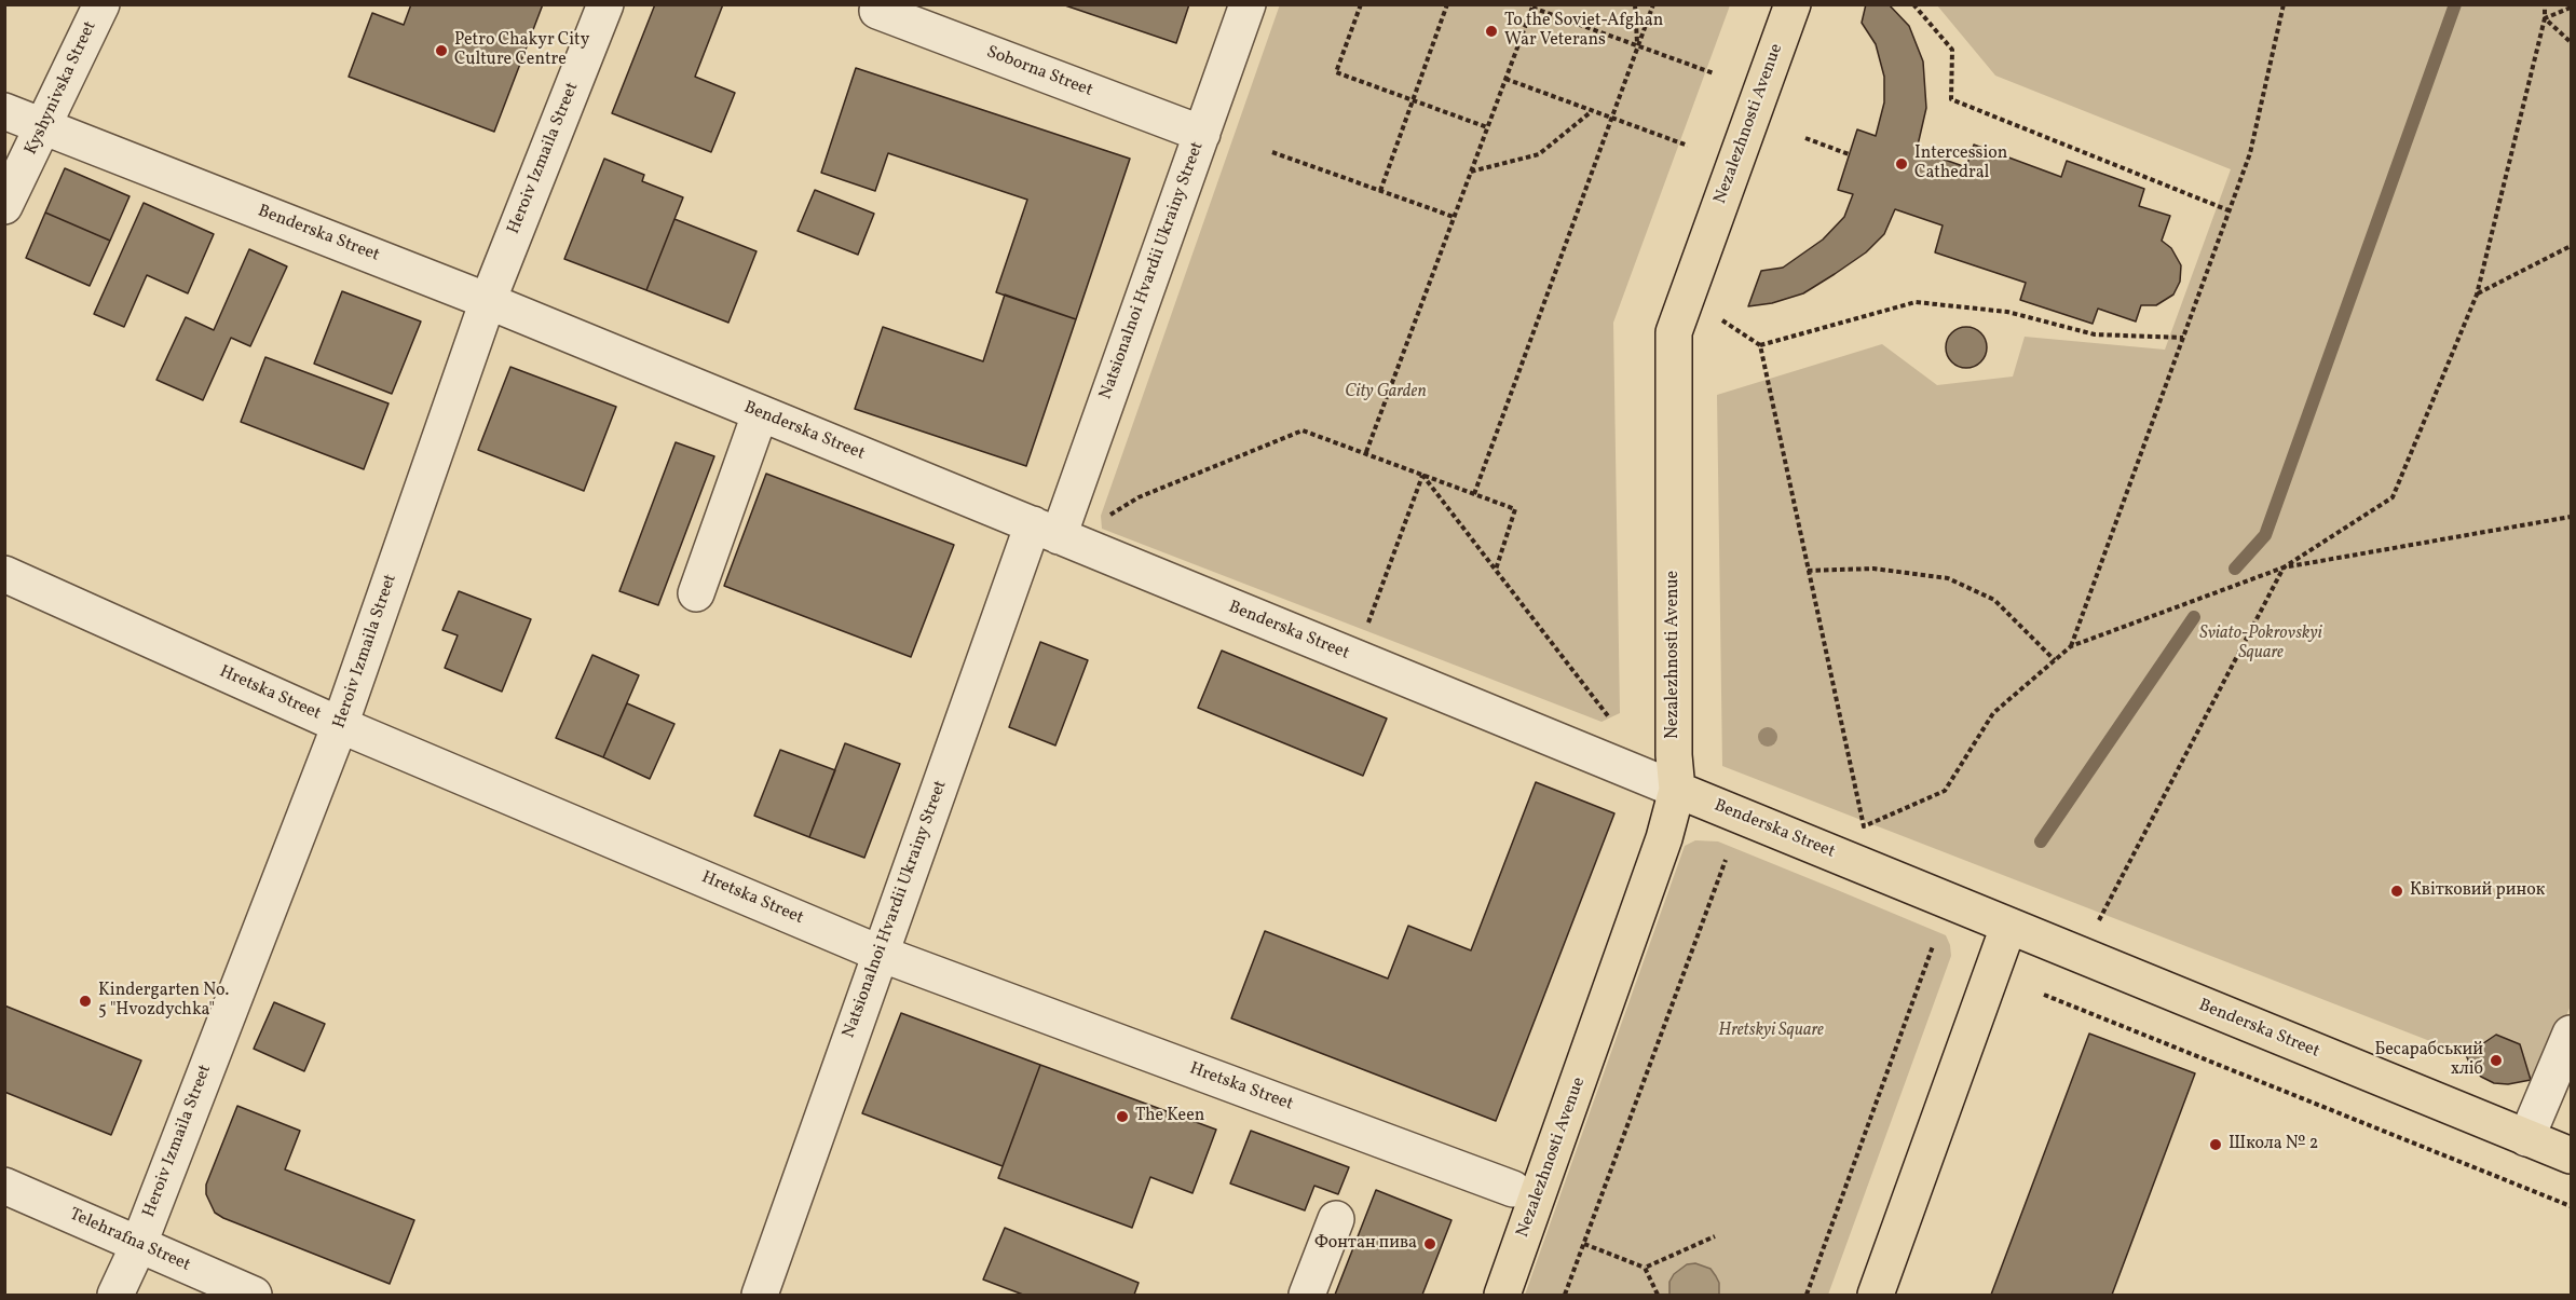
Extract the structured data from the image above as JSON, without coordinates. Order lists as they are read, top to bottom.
{
  "streets": {
    "main road": ["Nezalezhnosti Avenue", "Benderska Street"],
    "street": [
      "Soborna Street",
      "Kyshynivska Street",
      "Heroiv Izmaila Street",
      "Natsionalnoi Hvardii Ukrainy Street",
      "Hretska Street",
      "Telehrafna Street"
    ]
  },
  "crossings": [
    ["Soborna Street", "Natsionalnoi Hvardii Ukrainy Street"],
    ["Kyshynivska Street", "Benderska Street"],
    ["Nezalezhnosti Avenue", "Benderska Street"],
    ["Heroiv Izmaila Street", "Benderska Street"],
    ["Heroiv Izmaila Street", "Hretska Street"],
    ["Heroiv Izmaila Street", "Telehrafna Street"],
    ["Benderska Street", "Natsionalnoi Hvardii Ukrainy Street"],
    ["Natsionalnoi Hvardii Ukrainy Street", "Hretska Street"]
  ],
  "parks": ["City Garden", "Sviato-Pokrovskyi Square", "Hretskyi Square"],
  "places": [
    "To the Soviet-Afghan War Veterans",
    "Petro Chakyr City Culture Centre",
    "Intercession Cathedral",
    "Квітковий ринок",
    "Kindergarten No. 5 \"Hvozdychka\"",
    "Бесарабський хліб",
    "The Keen",
    "Школа № 2",
    "Фонтан пива"
  ]
}
